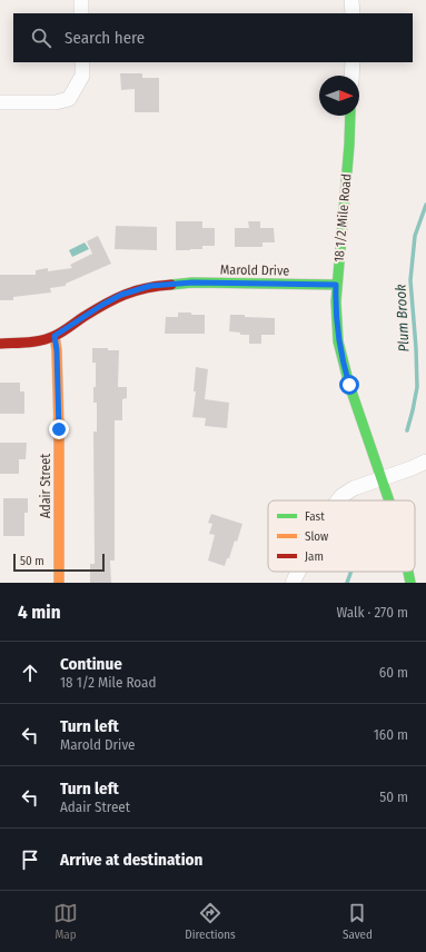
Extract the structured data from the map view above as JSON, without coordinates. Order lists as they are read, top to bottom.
{
  "streets": {
    "street": ["18 1/2 Mile Road", "Marold Drive", "Adair Street"]
  },
  "crossings": [
    ["18 1/2 Mile Road", "Marold Drive"],
    ["Marold Drive", "Adair Street"]
  ],
  "water": ["Plum Brook"],
  "legend": ["Fast", "Slow", "Jam"],
  "scale_bar": "50 m",
  "north": "right",
  "page": {
    "search": "Search here",
    "scale": "50 m",
    "heading": ["4 min", "Walk · 270 m"],
    "list": [
      ["Continue", "18 1/2 Mile Road", "60 m"],
      ["Turn left", "Marold Drive", "160 m"],
      ["Turn left", "Adair Street", "50 m"],
      "Arrive at destination"
    ],
    "nav": ["Map", "Directions", "Saved"]
  }
}
